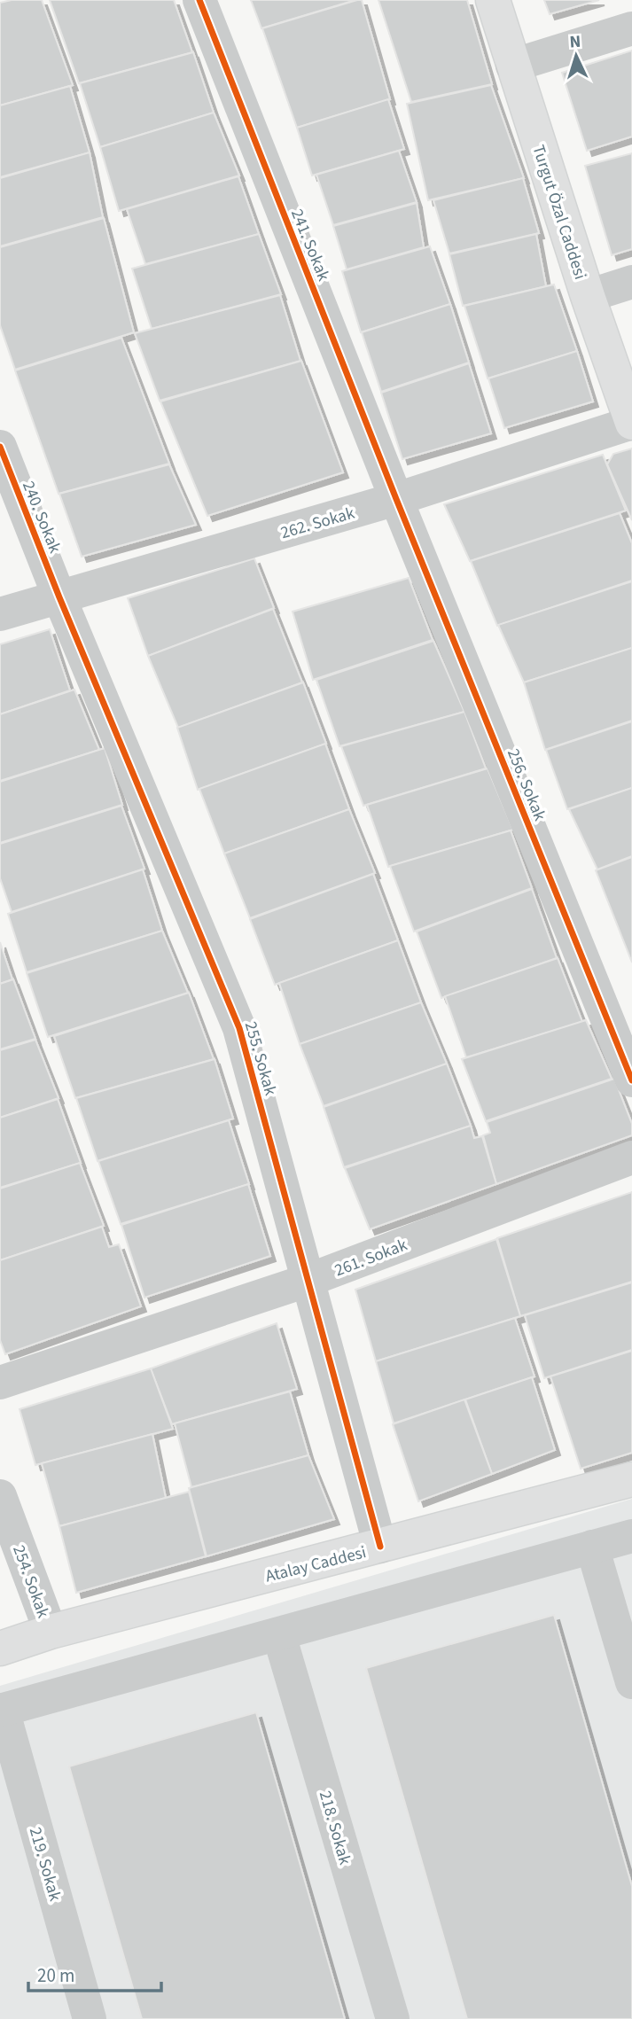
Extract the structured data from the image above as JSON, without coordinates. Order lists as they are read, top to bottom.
{
  "streets": {
    "street": [
      "Turgut Özal Caddesi",
      "241. Sokak",
      "240. Sokak",
      "262. Sokak",
      "256. Sokak",
      "255. Sokak",
      "261. Sokak",
      "Atalay Caddesi",
      "254. Sokak",
      "218. Sokak",
      "219. Sokak"
    ]
  },
  "crossings": [
    ["Turgut Özal Caddesi", "262. Sokak"],
    ["241. Sokak", "262. Sokak"],
    ["241. Sokak", "256. Sokak"],
    ["240. Sokak", "262. Sokak"],
    ["240. Sokak", "255. Sokak"],
    ["262. Sokak", "256. Sokak"],
    ["262. Sokak", "255. Sokak"],
    ["255. Sokak", "261. Sokak"],
    ["255. Sokak", "Atalay Caddesi"],
    ["Atalay Caddesi", "254. Sokak"]
  ],
  "scale_bar": "20 m",
  "north": "top"
}
